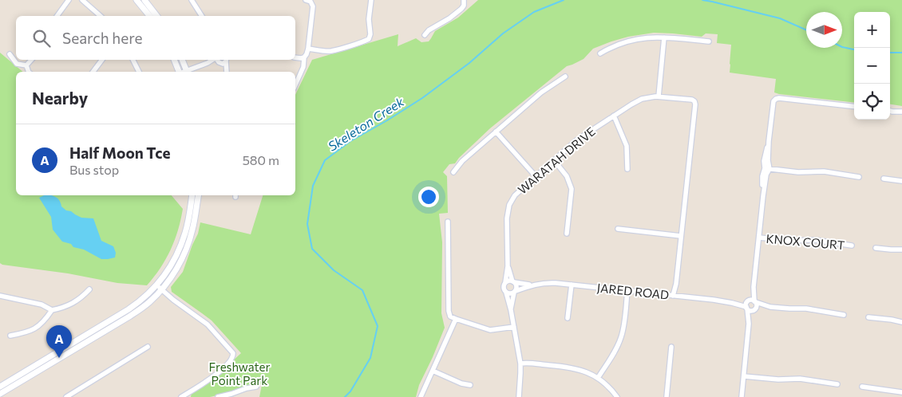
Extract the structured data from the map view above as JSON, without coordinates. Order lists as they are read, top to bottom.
{
  "streets": {
    "street": ["WARATAH DRIVE", "KNOX COURT", "JARED ROAD"]
  },
  "crossings": [
    ["WARATAH DRIVE", "JARED ROAD"]
  ],
  "water": ["Skeleton Creek"],
  "parks": ["Freshwater Point Park"],
  "north": "right",
  "page": {
    "map_buttons": ["+", "−"],
    "search": "Search here",
    "heading": "Nearby",
    "list": [
      {
        "mark": "A",
        "name": "Half Moon Tce",
        "note": "Bus stop",
        "value": "580 m"
      }
    ],
    "pins": "A"
  }
}
